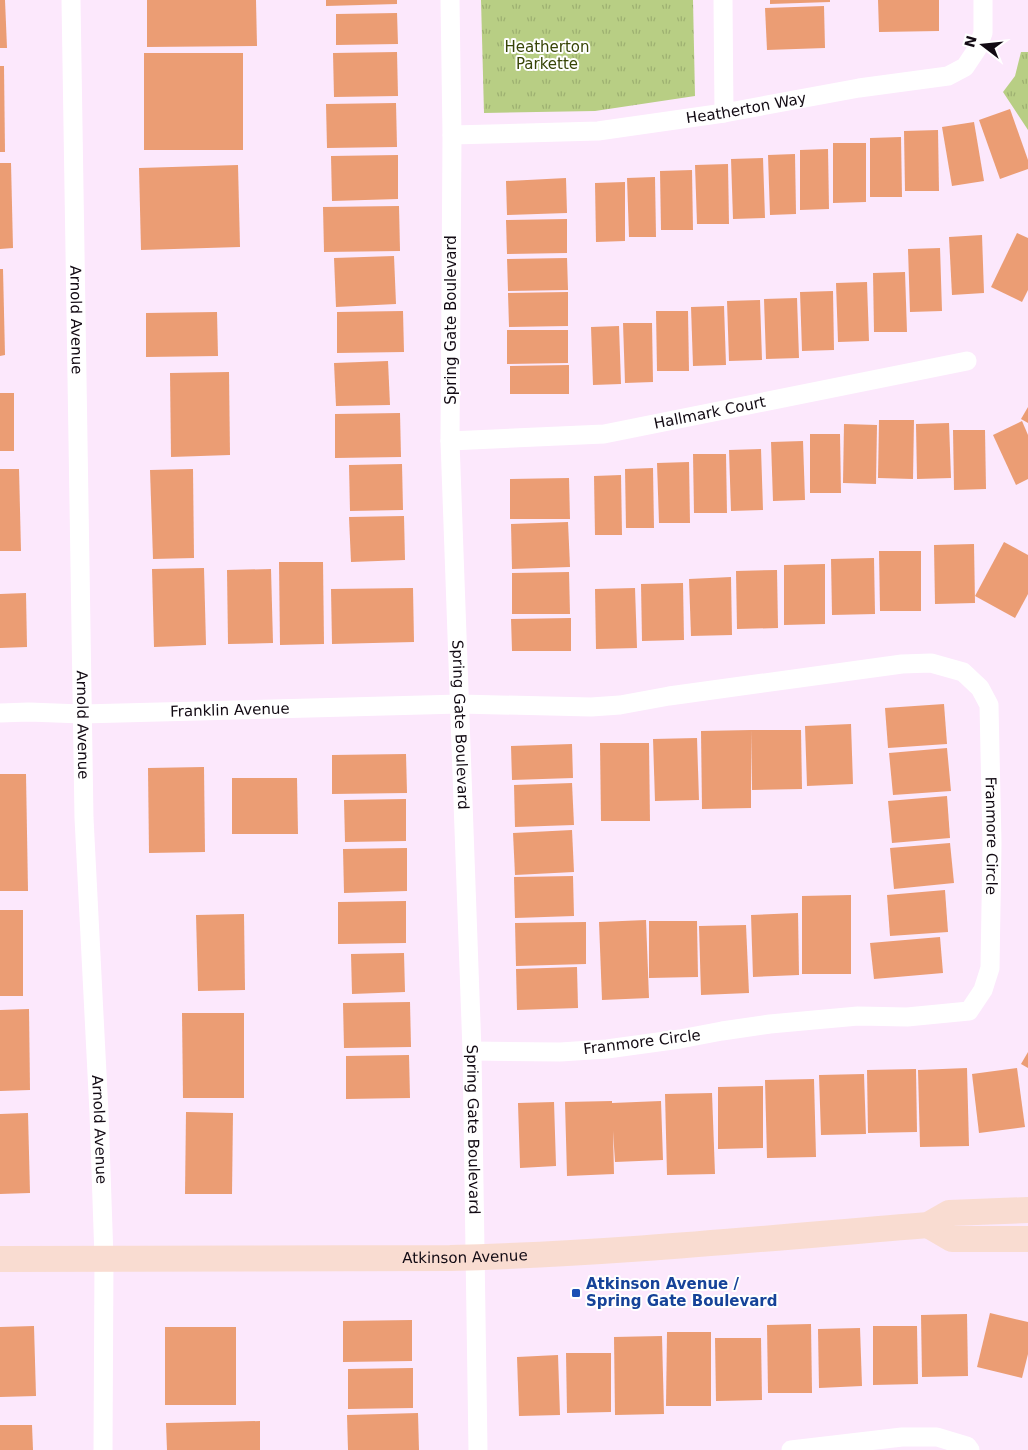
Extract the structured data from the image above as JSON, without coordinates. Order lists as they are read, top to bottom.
{
  "streets": {
    "street": [
      "Heatherton Way",
      "Arnold Avenue",
      "Spring Gate Boulevard",
      "Hallmark Court",
      "Franklin Avenue",
      "Franmore Circle",
      "Atkinson Avenue"
    ]
  },
  "crossings": [
    ["Heatherton Way", "Spring Gate Boulevard"],
    ["Arnold Avenue", "Franklin Avenue"],
    ["Arnold Avenue", "Atkinson Avenue"],
    ["Spring Gate Boulevard", "Hallmark Court"],
    ["Spring Gate Boulevard", "Franklin Avenue"],
    ["Spring Gate Boulevard", "Franmore Circle"],
    ["Spring Gate Boulevard", "Atkinson Avenue"],
    ["Franklin Avenue", "Franmore Circle"]
  ],
  "parks": ["Heatherton Parkette"],
  "places": {
    "transit": ["Atkinson Avenue / Spring Gate Boulevard"]
  },
  "north": "left"
}
